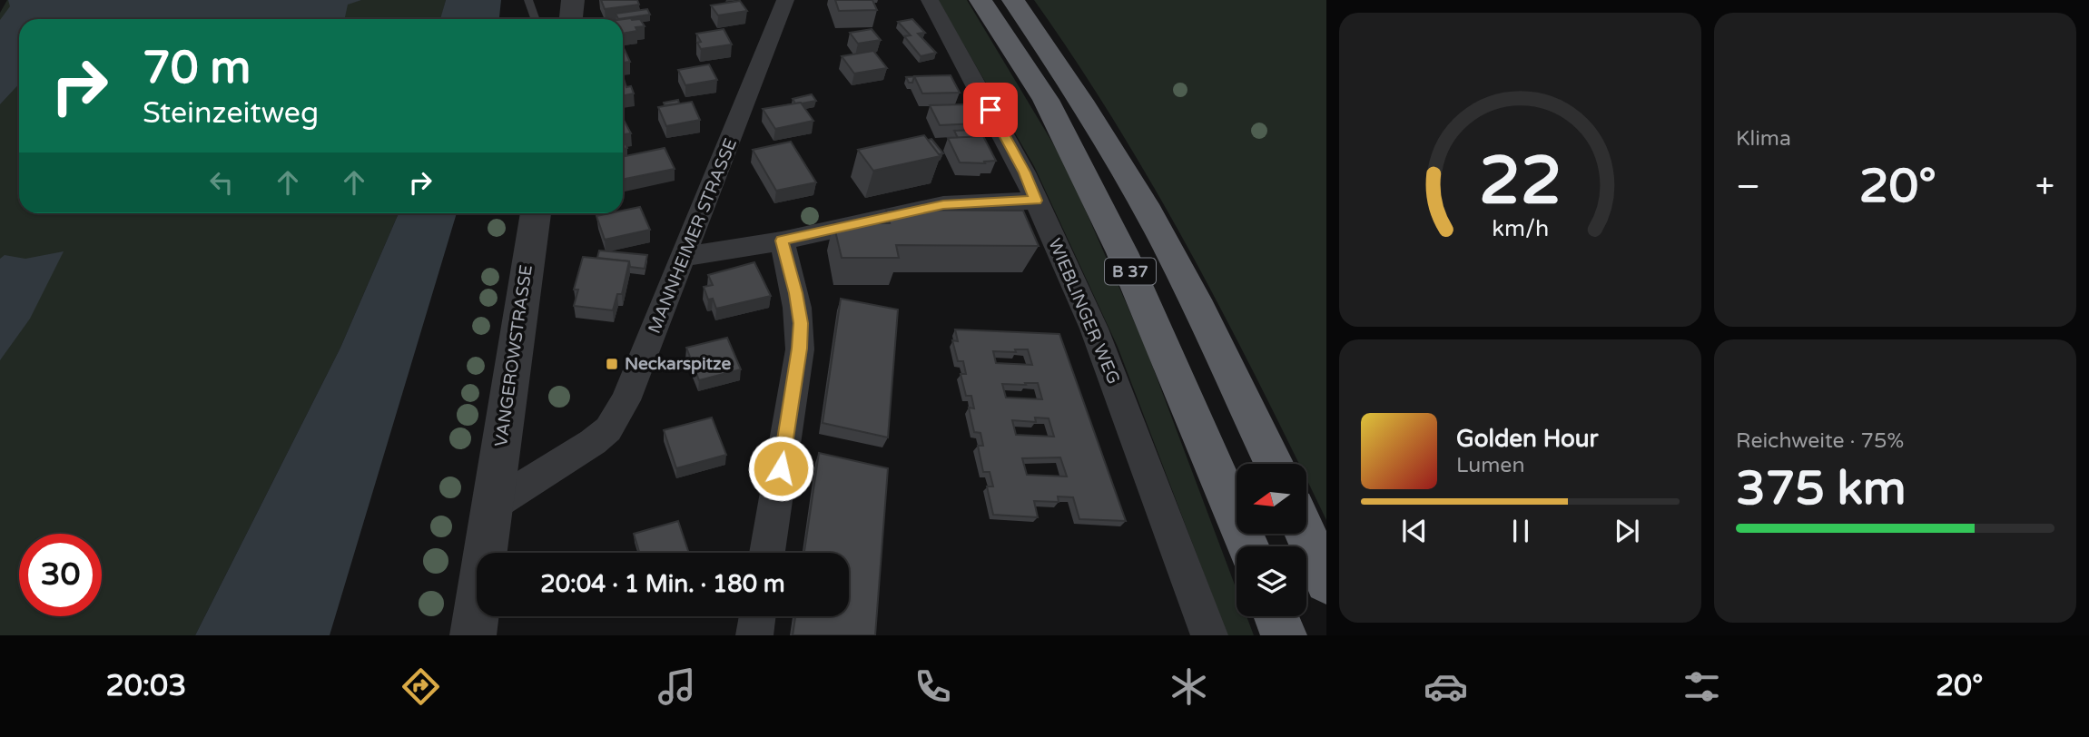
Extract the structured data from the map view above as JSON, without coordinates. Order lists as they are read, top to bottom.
{
  "streets": {
    "highway": ["B 37"],
    "street": ["MANNHEIMER STRASSE", "WIEBLINGER WEG", "VANGEROWSTRASSE"]
  },
  "crossings": [
    ["MANNHEIMER STRASSE", "VANGEROWSTRASSE"]
  ],
  "places": {
    "transit": ["Neckarspitze"]
  },
  "north": "left",
  "page": {
    "tile": [
      "Klima",
      ["Reichweite · 75%", "375 km"]
    ],
    "turn": ["70 m", "Steinzeitweg"],
    "heat": ["−", "20°", "+"],
    "song": ["Golden Hour", "Lumen"],
    "limit": "30",
    "trip": "20:04 · 1 Min. · 180 m",
    "tabs": ["20:03", "20°"],
    "gauge": ["22", "km/h"]
  }
}
